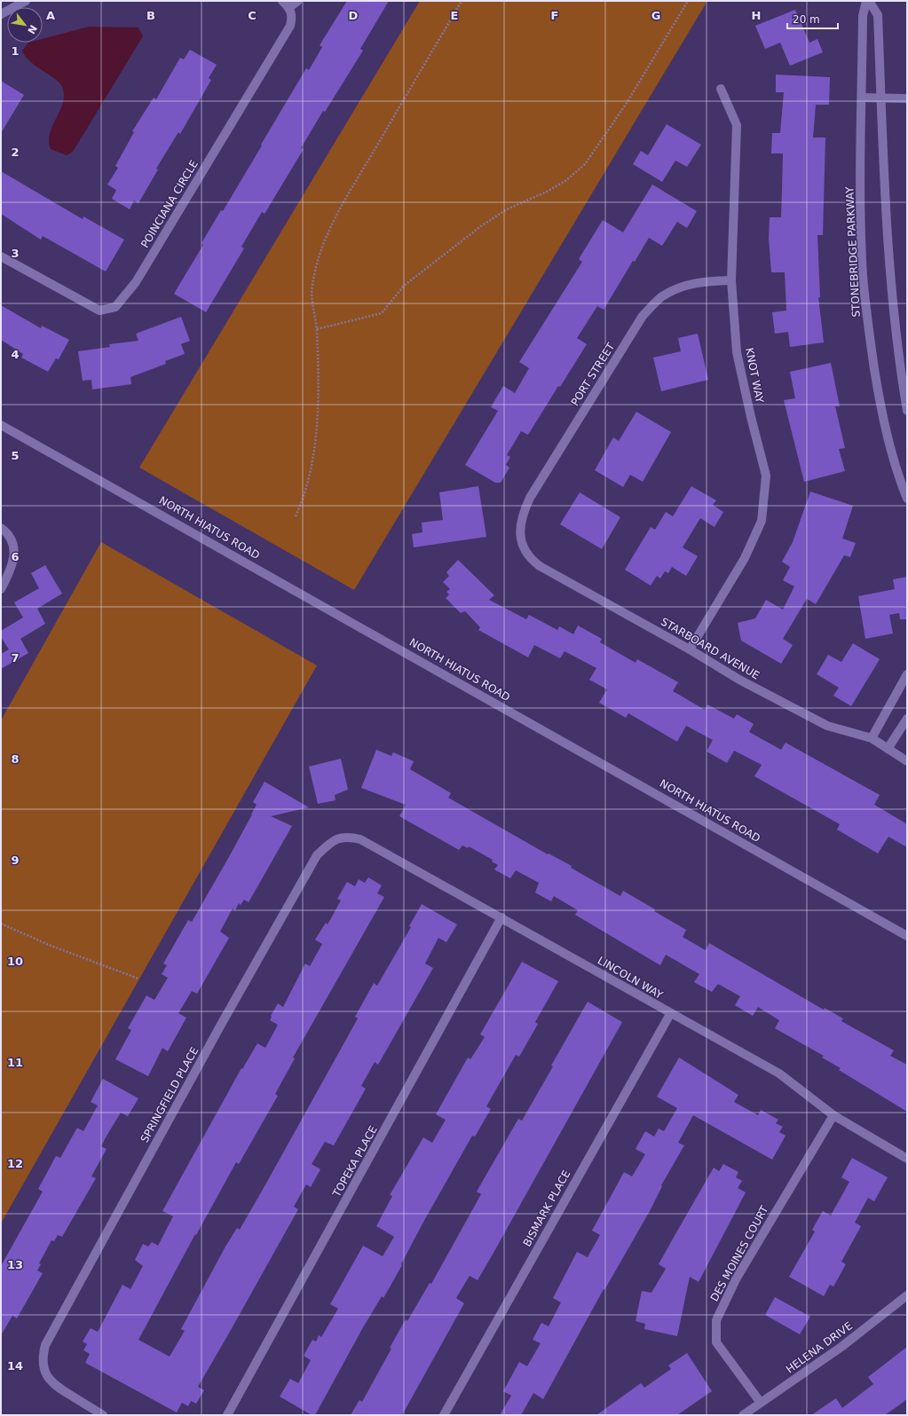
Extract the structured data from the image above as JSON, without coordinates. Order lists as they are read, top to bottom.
{
  "streets": {
    "street": [
      "POINCIANA CIRCLE",
      "STONEBRIDGE PARKWAY",
      "PORT STREET",
      "KNOT WAY",
      "NORTH HIATUS ROAD",
      "STARBOARD AVENUE",
      "LINCOLN WAY",
      "SPRINGFIELD PLACE",
      "TOPEKA PLACE",
      "BISMARK PLACE",
      "DES MOINES COURT",
      "HELENA DRIVE"
    ]
  },
  "crossings": [
    ["PORT STREET", "KNOT WAY"],
    ["PORT STREET", "STARBOARD AVENUE"],
    ["KNOT WAY", "STARBOARD AVENUE"],
    ["LINCOLN WAY", "SPRINGFIELD PLACE"],
    ["LINCOLN WAY", "TOPEKA PLACE"],
    ["LINCOLN WAY", "BISMARK PLACE"],
    ["LINCOLN WAY", "DES MOINES COURT"],
    ["DES MOINES COURT", "HELENA DRIVE"]
  ],
  "scale_bar": "20 m",
  "north": "bottom right",
  "grid": {
    "columns": [
      "A",
      "B",
      "C",
      "D",
      "E",
      "F",
      "G",
      "H"
    ],
    "rows": [
      "1",
      "2",
      "3",
      "4",
      "5",
      "6",
      "7",
      "8",
      "9",
      "10",
      "11",
      "12",
      "13",
      "14"
    ]
  }
}
